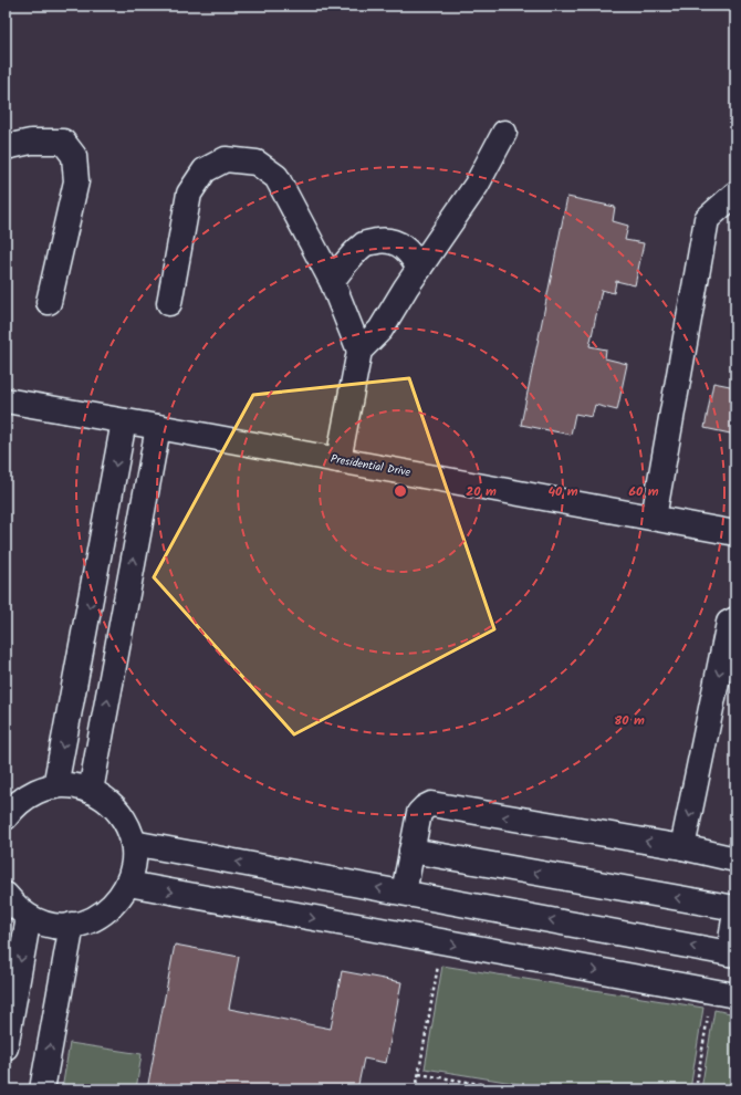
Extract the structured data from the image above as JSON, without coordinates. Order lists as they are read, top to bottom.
{
  "streets": {
    "street": ["Presidential Drive"]
  },
  "rings": [
    "20 m",
    "40 m",
    "60 m",
    "80 m"
  ]
}
